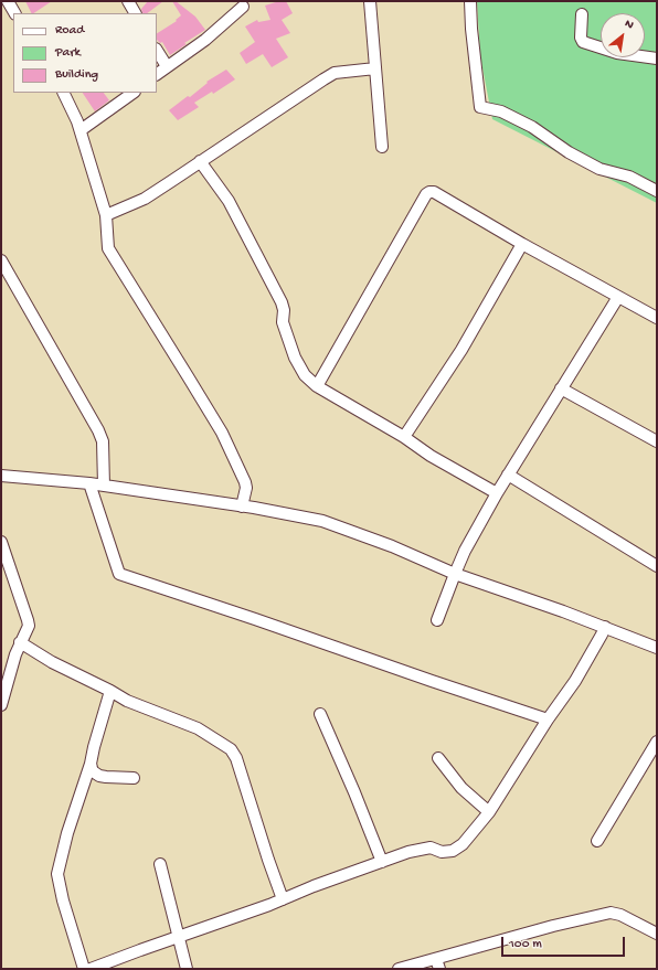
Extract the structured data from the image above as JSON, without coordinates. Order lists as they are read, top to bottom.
{
  "legend": ["Road", "Park", "Building"],
  "scale_bar": "100 m",
  "north": "top right"
}
